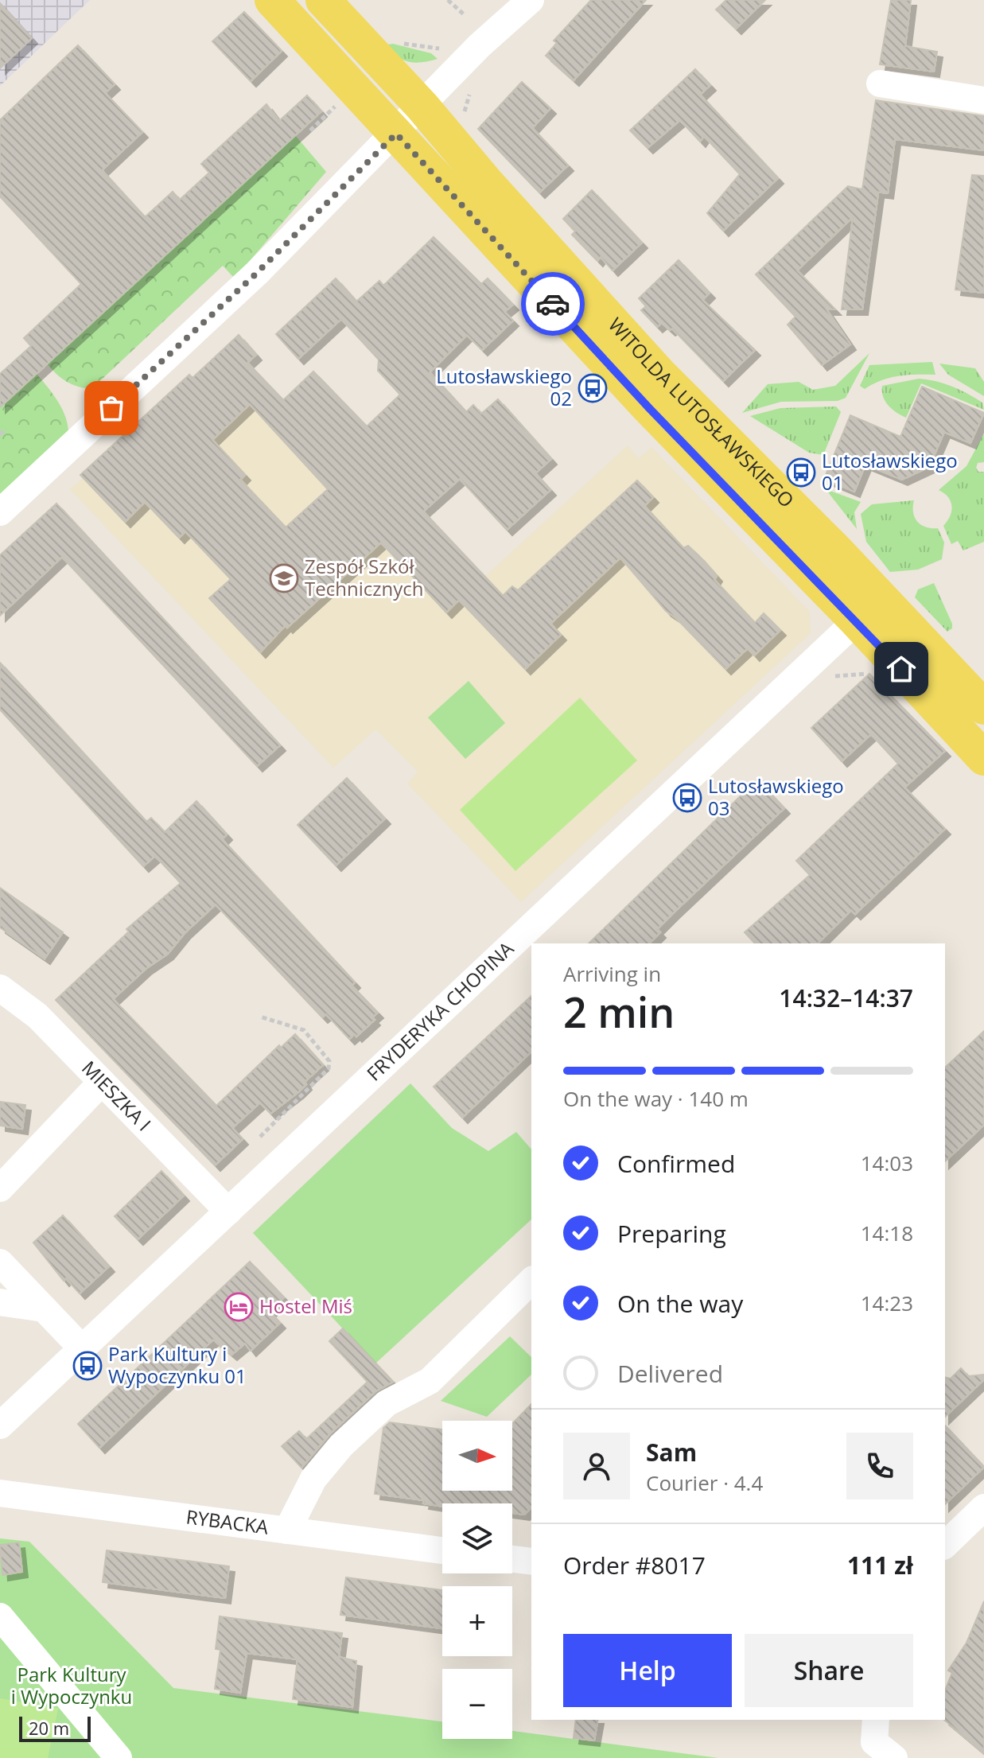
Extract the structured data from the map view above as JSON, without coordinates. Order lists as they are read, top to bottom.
{
  "streets": {
    "main road": ["WITOLDA LUTOSŁAWSKIEGO"],
    "street": ["FRYDERYKA CHOPINA", "MIESZKA I", "RYBACKA"]
  },
  "crossings": [
    ["WITOLDA LUTOSŁAWSKIEGO", "FRYDERYKA CHOPINA"],
    ["FRYDERYKA CHOPINA", "MIESZKA I"]
  ],
  "parks": ["Park Kultury i Wypoczynku"],
  "places": {
    "bus stop": [
      "Lutosławskiego 02",
      "Lutosławskiego 01",
      "Lutosławskiego 03",
      "Park Kultury i Wypoczynku 01"
    ],
    "school or university": ["Zespół Szkół Technicznych"],
    "hotel": ["Hostel Miś"]
  },
  "scale_bar": "20 m",
  "north": "right",
  "page": {
    "heading": ["2 min", "Arriving in", "14:32–14:37"],
    "panel": [
      "Sam",
      "Courier · 4.4",
      "Order #8017",
      "111 zł"
    ],
    "bar": "On the way · 140 m",
    "list": [
      ["Confirmed", "14:03"],
      ["Preparing", "14:18"],
      ["On the way", "14:23"],
      "Delivered"
    ],
    "map_buttons": ["+", "−"],
    "buttons": ["Help", "Share"],
    "scale": "20 m"
  }
}
